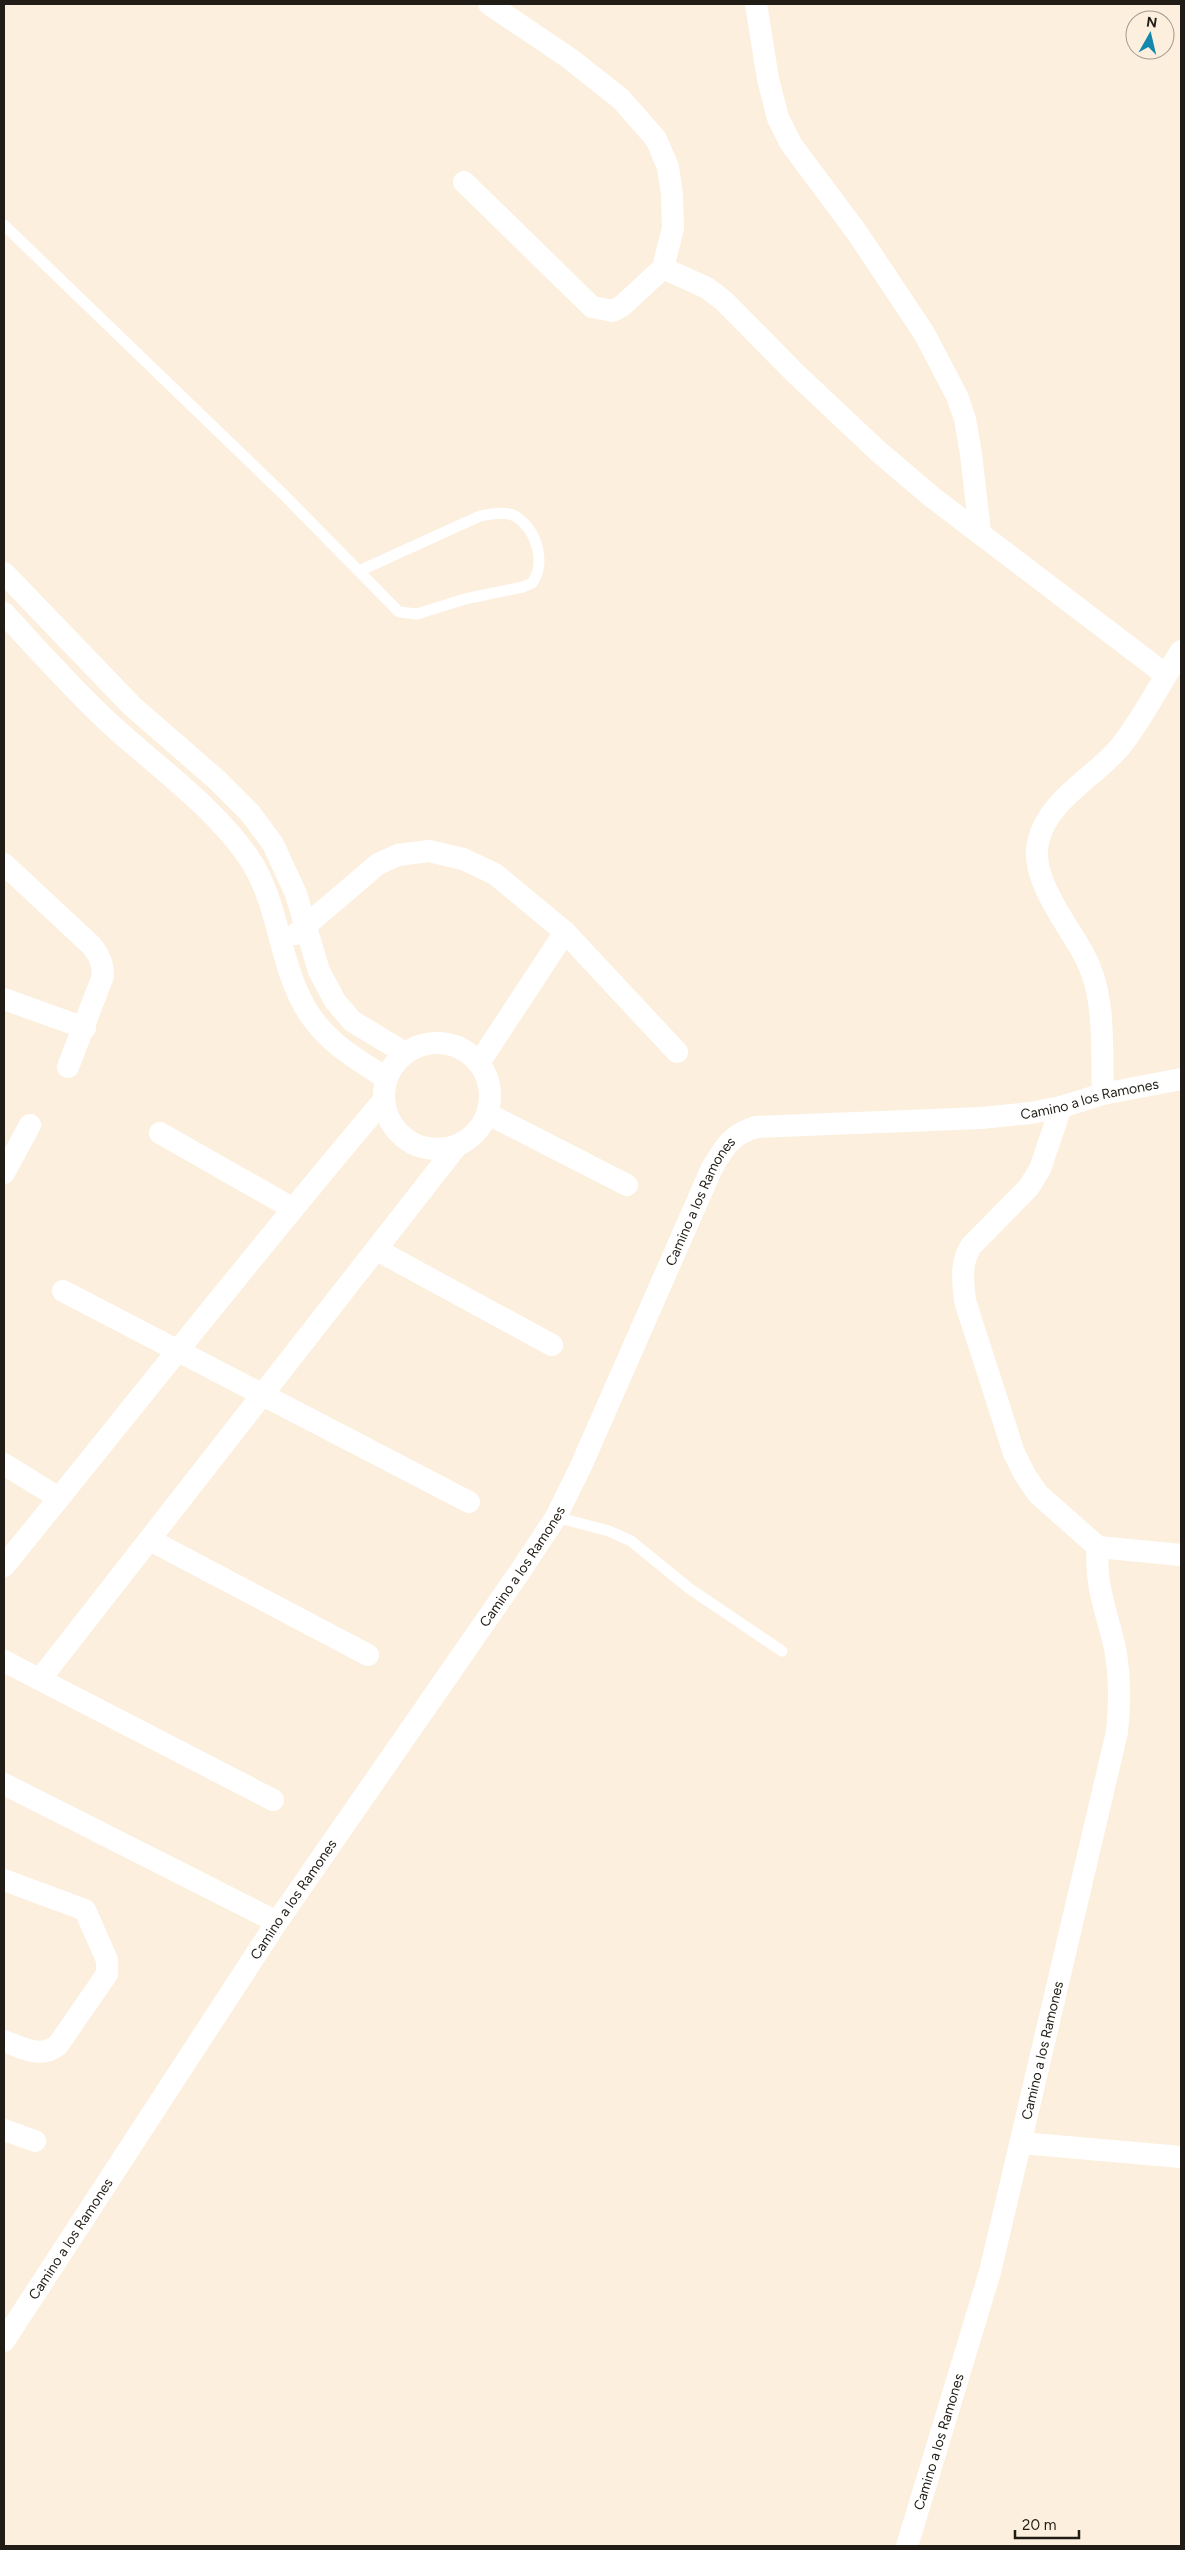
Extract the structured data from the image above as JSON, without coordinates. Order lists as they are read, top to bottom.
{
  "streets": {
    "street": ["Camino a los Ramones"]
  },
  "scale_bar": "20 m",
  "north": "top"
}
